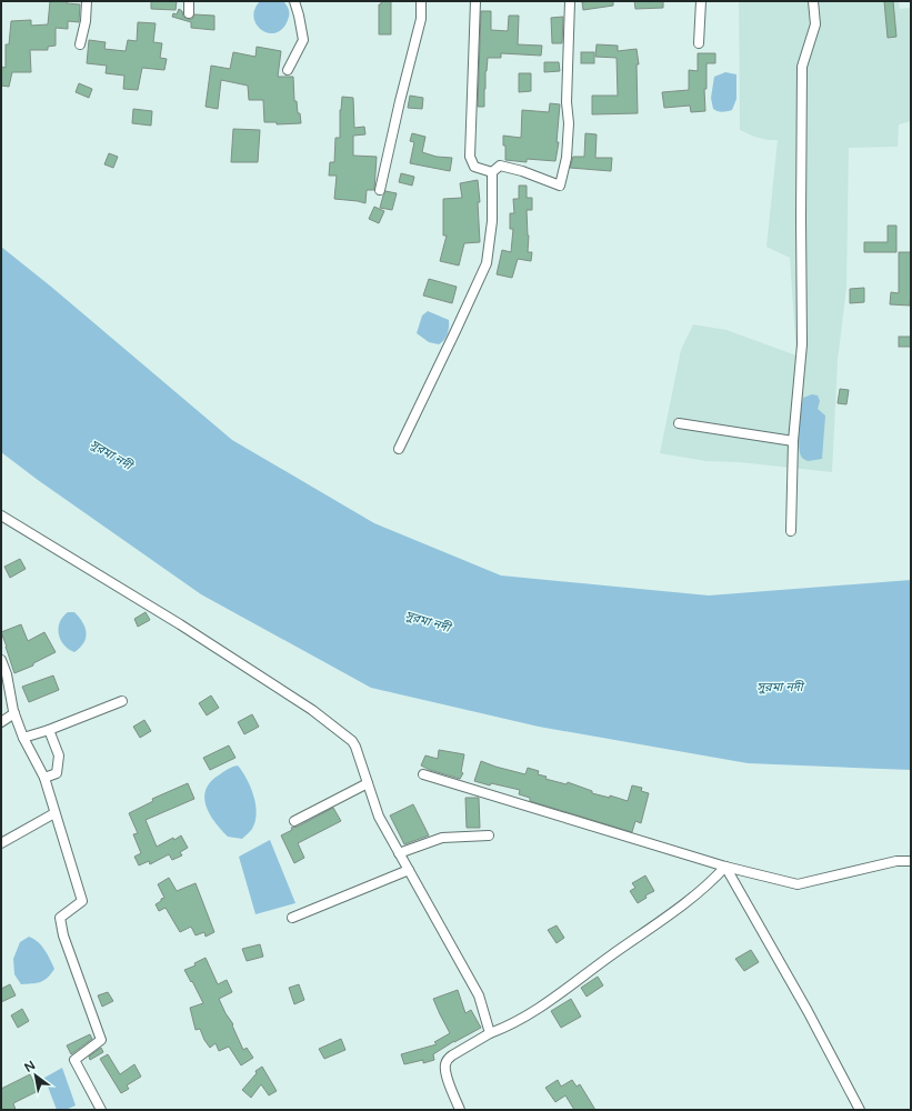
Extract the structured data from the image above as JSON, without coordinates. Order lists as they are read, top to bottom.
{
  "water": ["সুরমা নদী"],
  "north": "top left"
}
